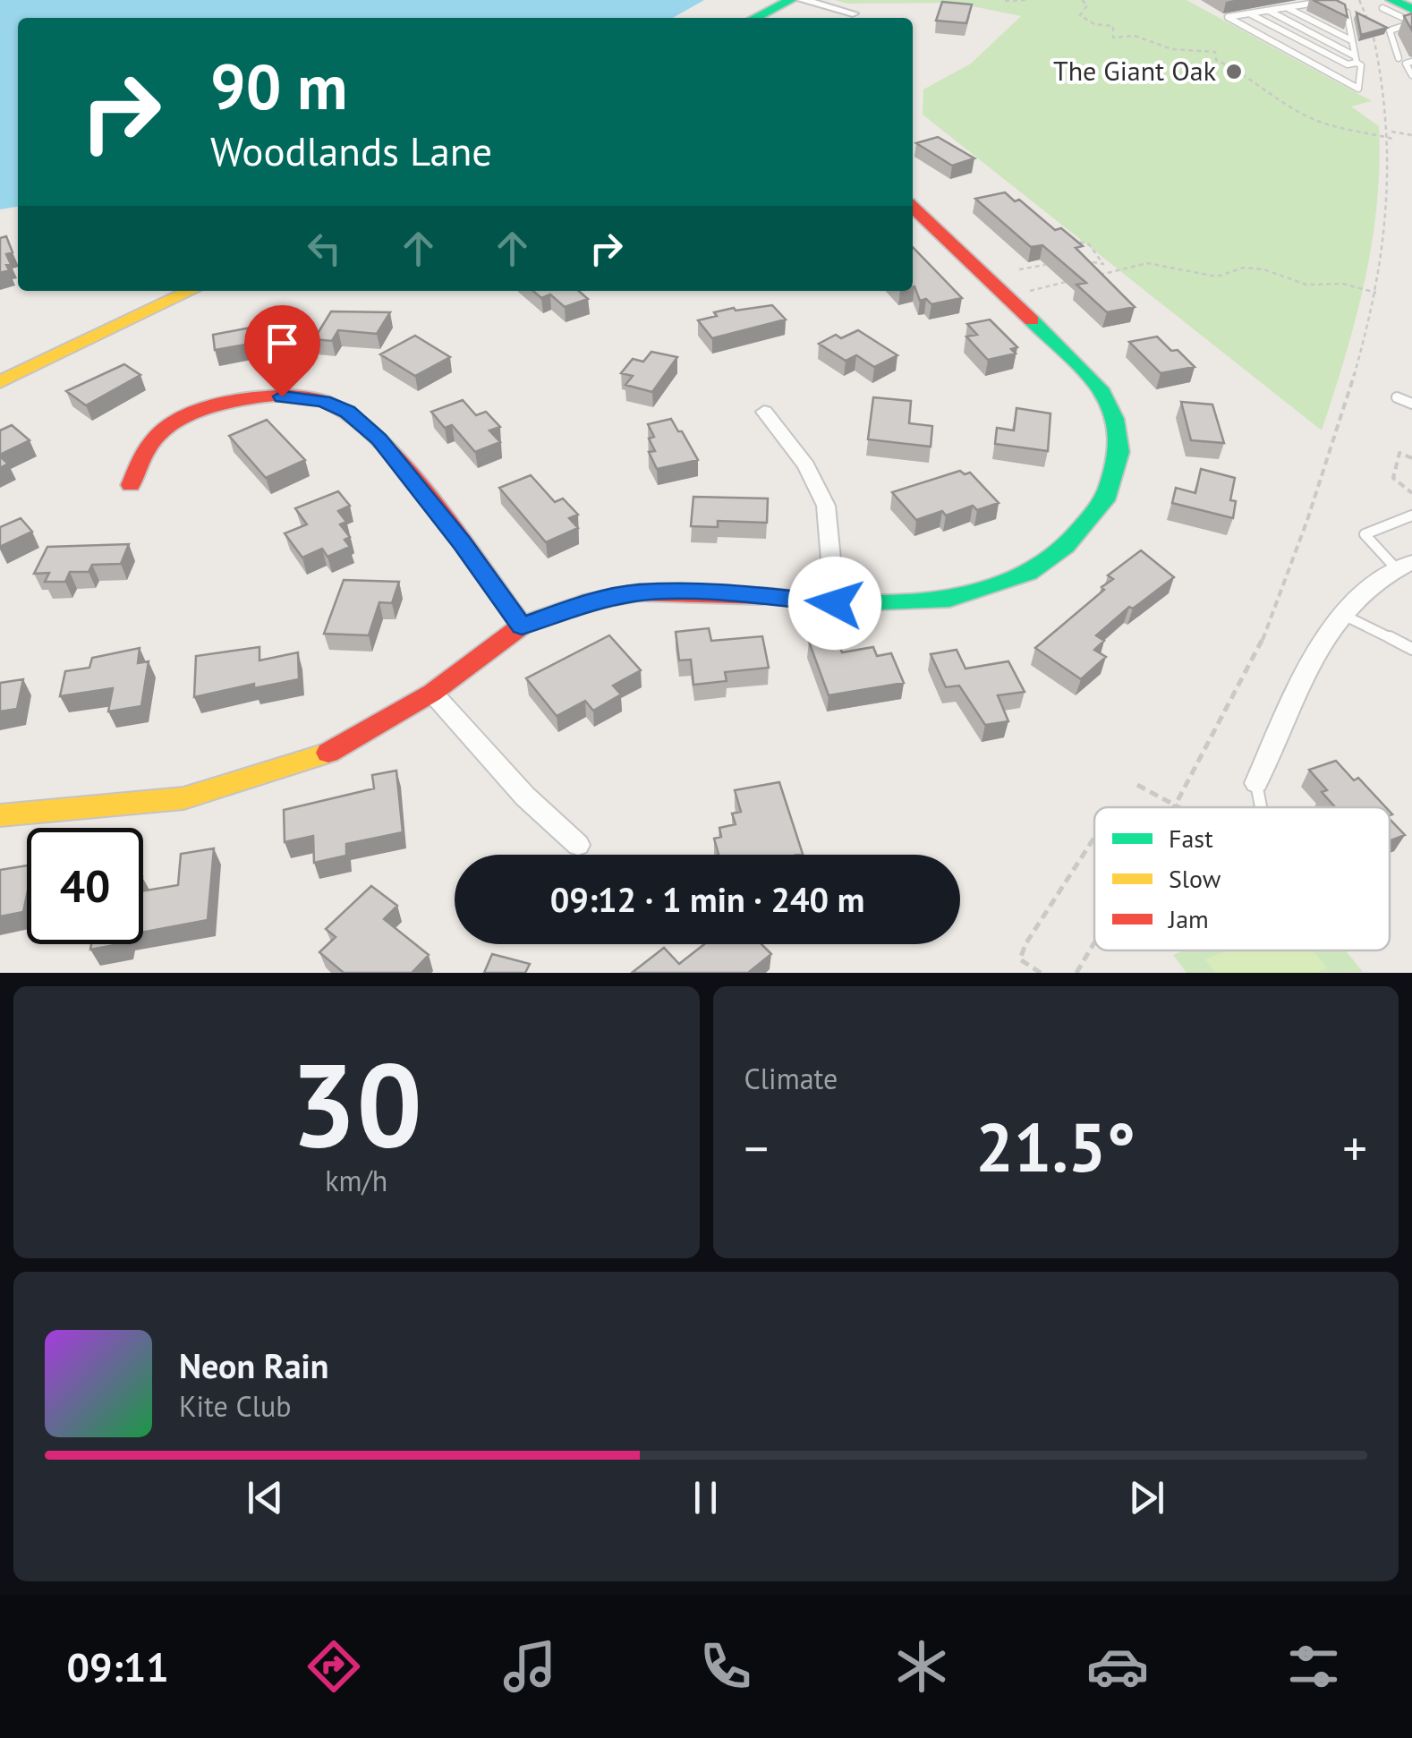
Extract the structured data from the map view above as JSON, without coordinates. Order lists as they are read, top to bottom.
{
  "places": ["The Giant Oak"],
  "legend": ["Fast", "Slow", "Jam"],
  "page": {
    "turn": ["90 m", "Woodlands Lane"],
    "limit": "40",
    "trip": "09:12 · 1 min · 240 m",
    "tile": [
      ["30", "km/h"],
      "Climate"
    ],
    "heat": ["−", "21.5°", "+"],
    "song": ["Neon Rain", "Kite Club"],
    "tabs": "09:11"
  }
}
